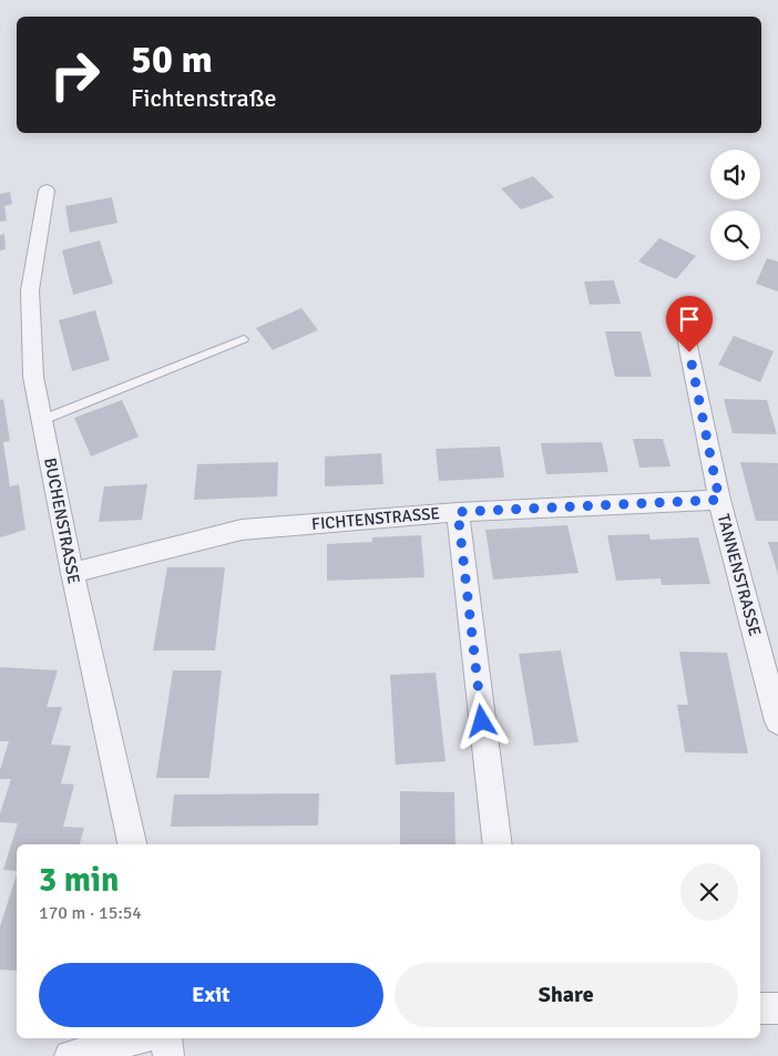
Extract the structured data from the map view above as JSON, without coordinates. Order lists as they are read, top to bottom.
{
  "streets": {
    "street": ["FICHTENSTRASSE", "BUCHENSTRASSE", "TANNENSTRASSE"]
  },
  "crossings": [
    ["FICHTENSTRASSE", "BUCHENSTRASSE"],
    ["FICHTENSTRASSE", "TANNENSTRASSE"]
  ],
  "page": {
    "turn": ["50 m", "Fichtenstraße"],
    "heading": ["3 min", "170 m · 15:54"],
    "buttons": ["Exit", "Share"]
  }
}
